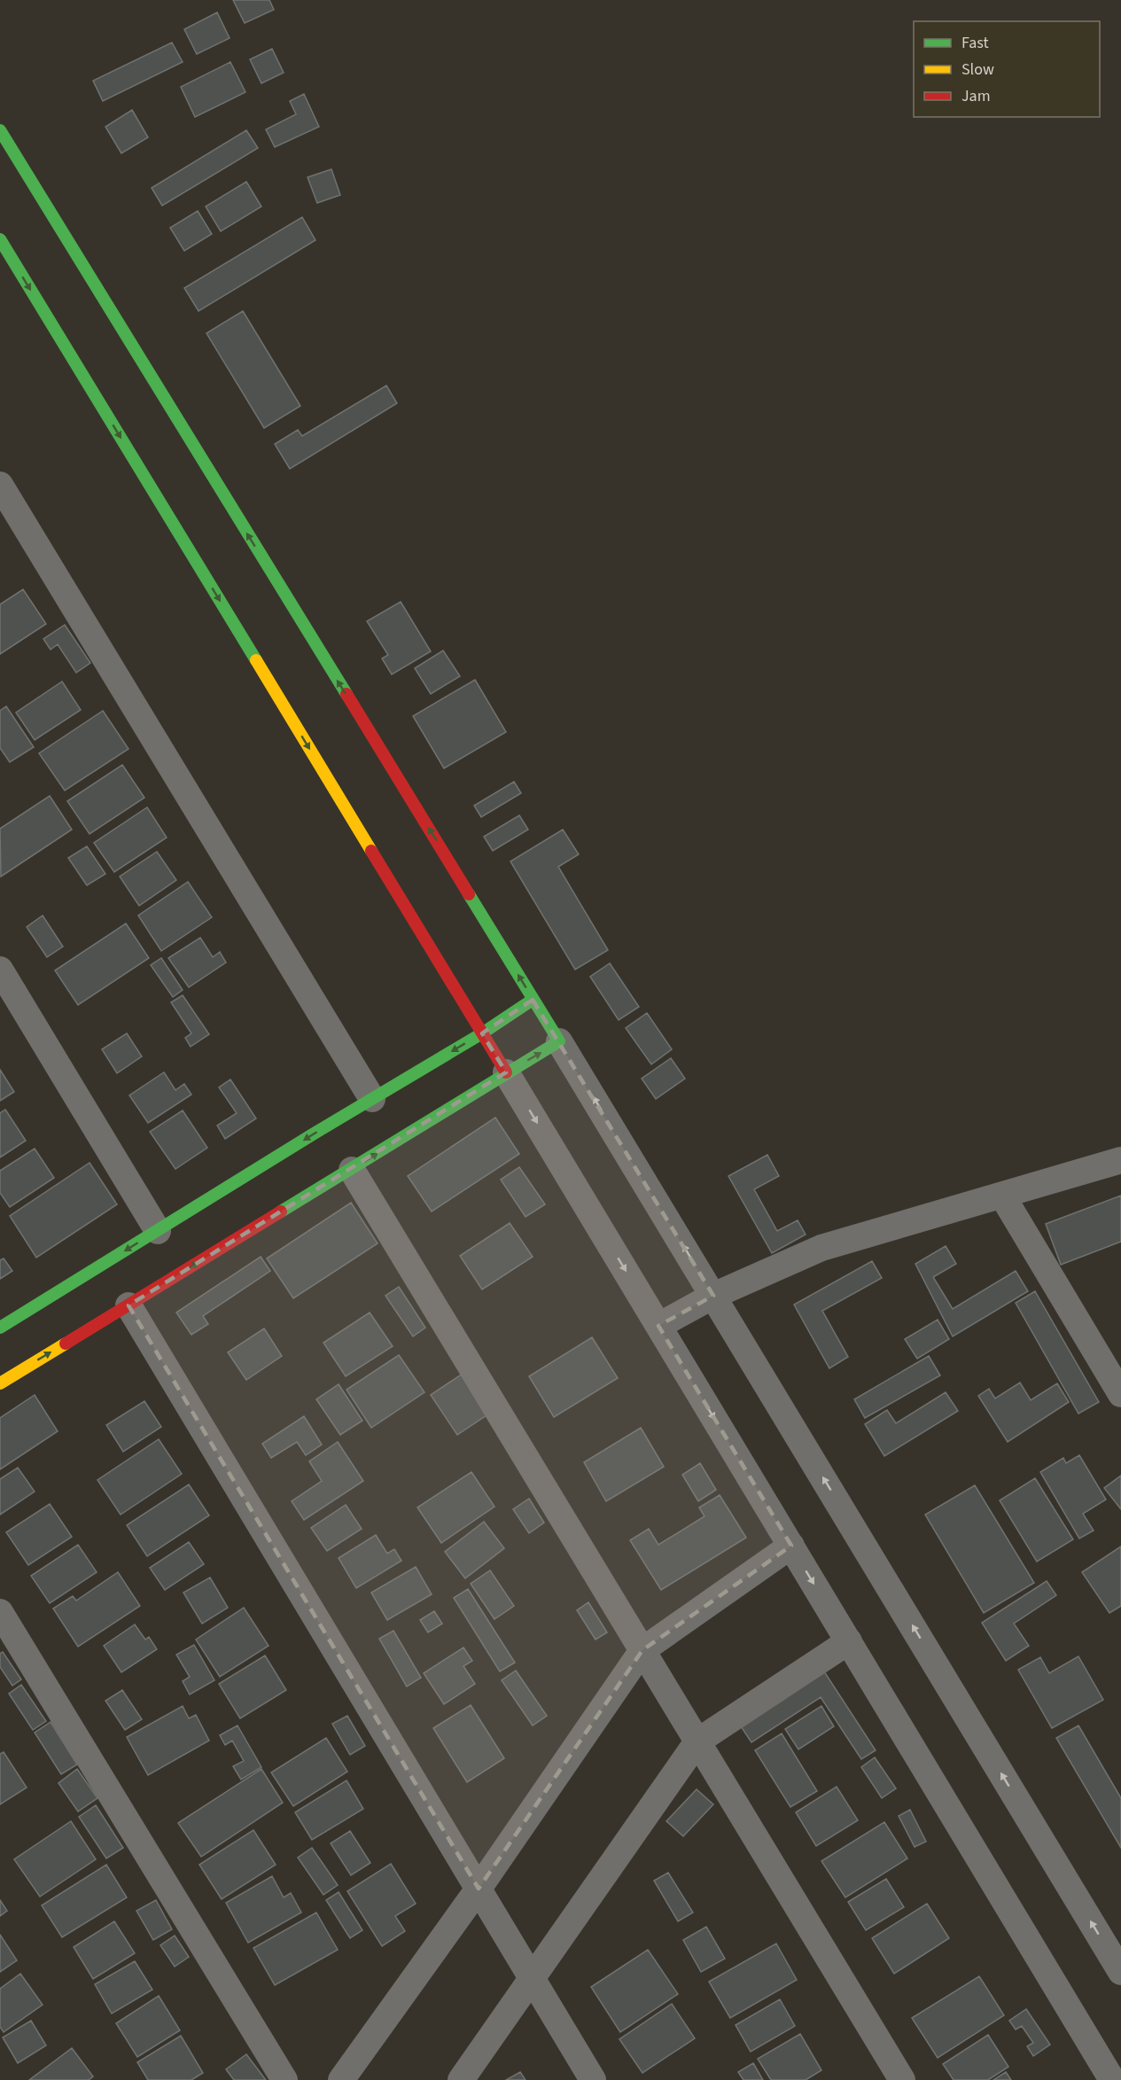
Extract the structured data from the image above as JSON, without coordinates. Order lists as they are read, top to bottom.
{
  "legend": ["Fast", "Slow", "Jam"]
}
